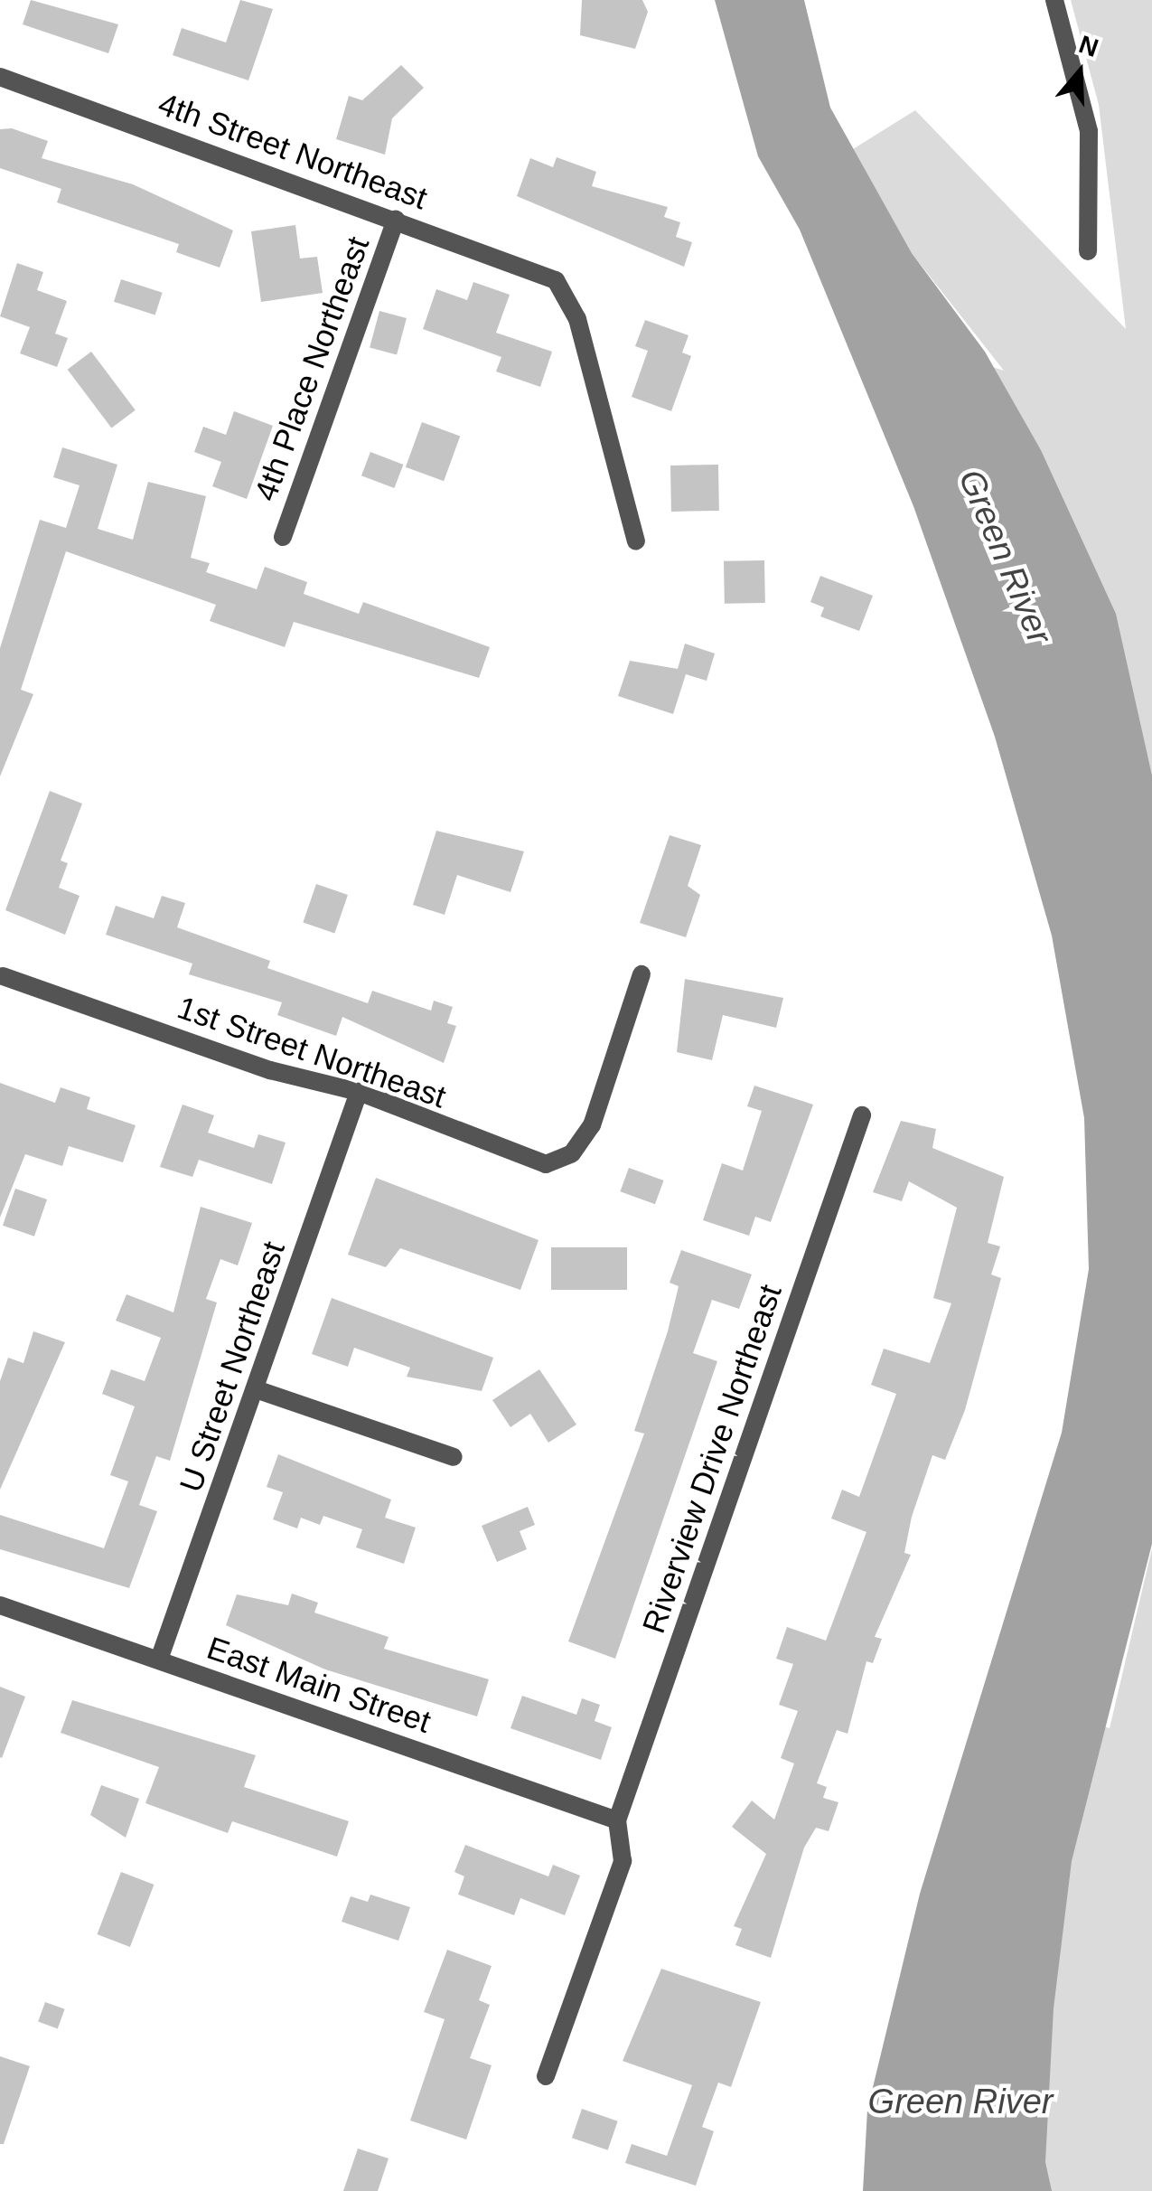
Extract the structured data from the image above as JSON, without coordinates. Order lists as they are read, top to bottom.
{
  "streets": {
    "street": [
      "4th Street Northeast",
      "4th Place Northeast",
      "1st Street Northeast",
      "U Street Northeast",
      "Riverview Drive Northeast",
      "East Main Street"
    ]
  },
  "crossings": [
    ["4th Street Northeast", "4th Place Northeast"],
    ["1st Street Northeast", "U Street Northeast"],
    ["U Street Northeast", "East Main Street"],
    ["Riverview Drive Northeast", "East Main Street"]
  ],
  "water": ["Green River"],
  "north": "top"
}
